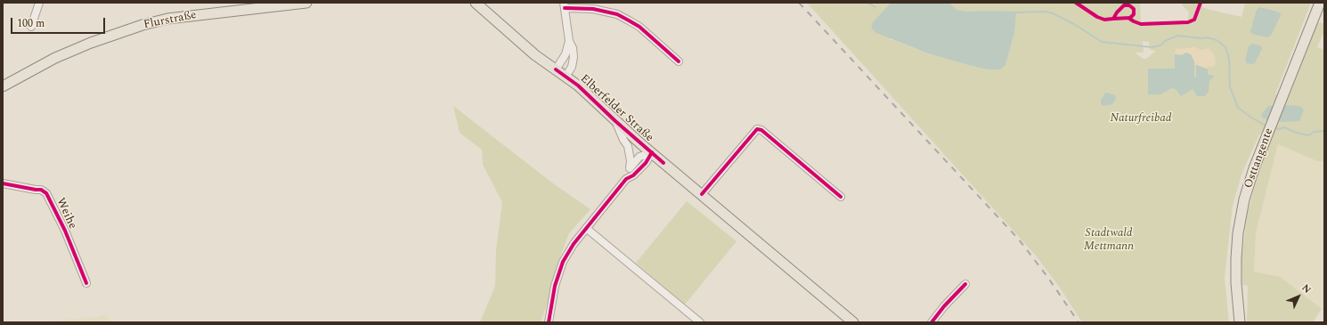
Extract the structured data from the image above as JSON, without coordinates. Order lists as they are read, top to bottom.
{
  "streets": {
    "main road": ["Flurstraße", "Elberfelder Straße", "Osttangente"],
    "street": ["Weihe"]
  },
  "parks": ["Naturfreibad", "Stadtwald Mettmann"],
  "scale_bar": "100 m",
  "north": "top right"
}
